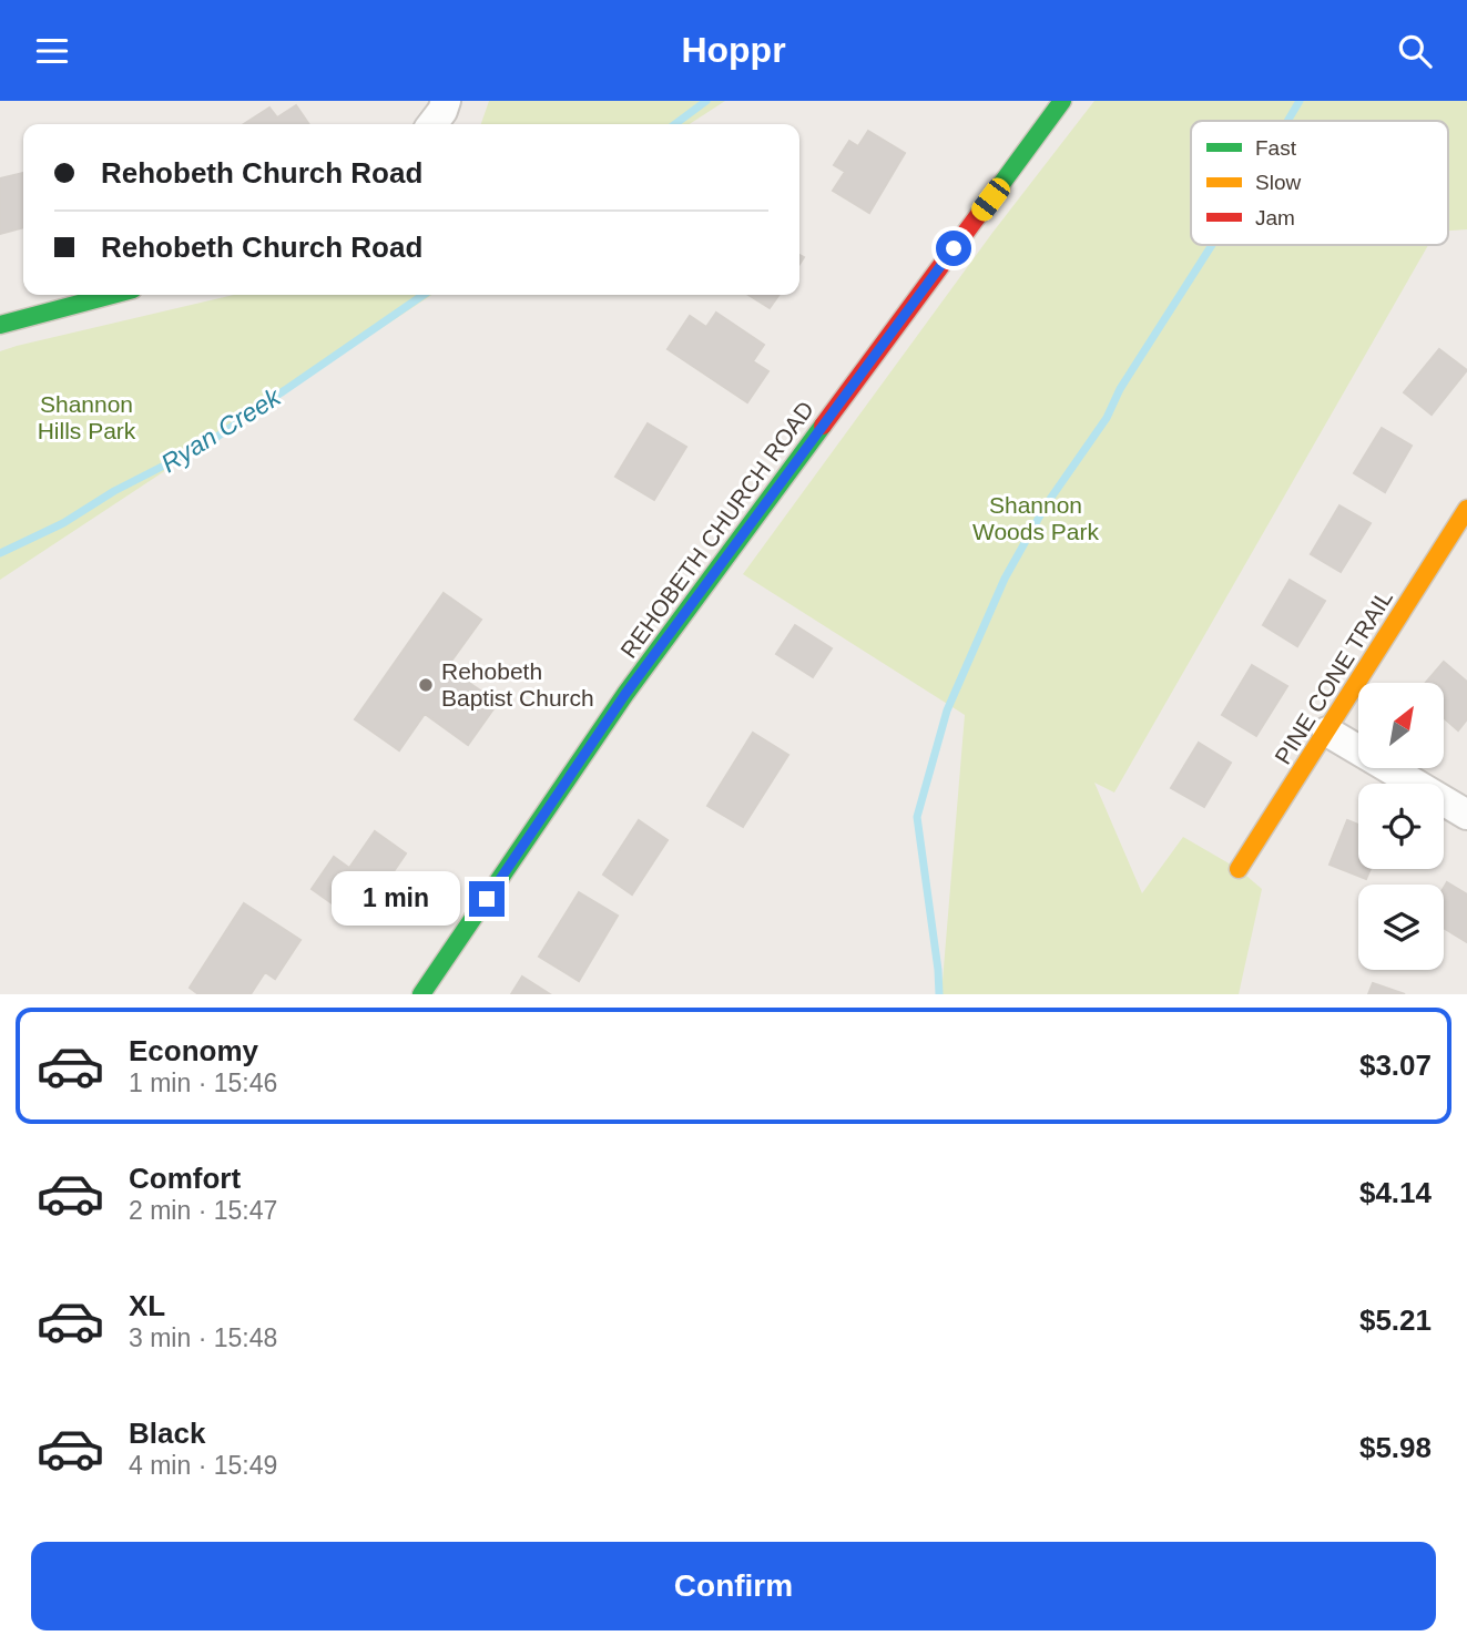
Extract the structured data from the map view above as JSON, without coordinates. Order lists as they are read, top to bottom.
{
  "streets": {
    "street": ["REHOBETH CHURCH ROAD", "PINE CONE TRAIL"]
  },
  "water": ["Ryan Creek"],
  "parks": ["Shannon Hills Park", "Shannon Woods Park"],
  "places": ["Rehobeth Baptist Church"],
  "legend": ["Fast", "Slow", "Jam"],
  "north": "top right",
  "page": {
    "header": "Hoppr",
    "banner": ["Rehobeth Church Road", "Rehobeth Church Road"],
    "bubble": "1 min",
    "list": [
      {
        "name": "Economy",
        "note": "1 min · 15:46",
        "value": "$3.07"
      },
      {
        "name": "Comfort",
        "note": "2 min · 15:47",
        "value": "$4.14"
      },
      {
        "name": "XL",
        "note": "3 min · 15:48",
        "value": "$5.21"
      },
      {
        "name": "Black",
        "note": "4 min · 15:49",
        "value": "$5.98"
      }
    ],
    "buttons": "Confirm"
  }
}
